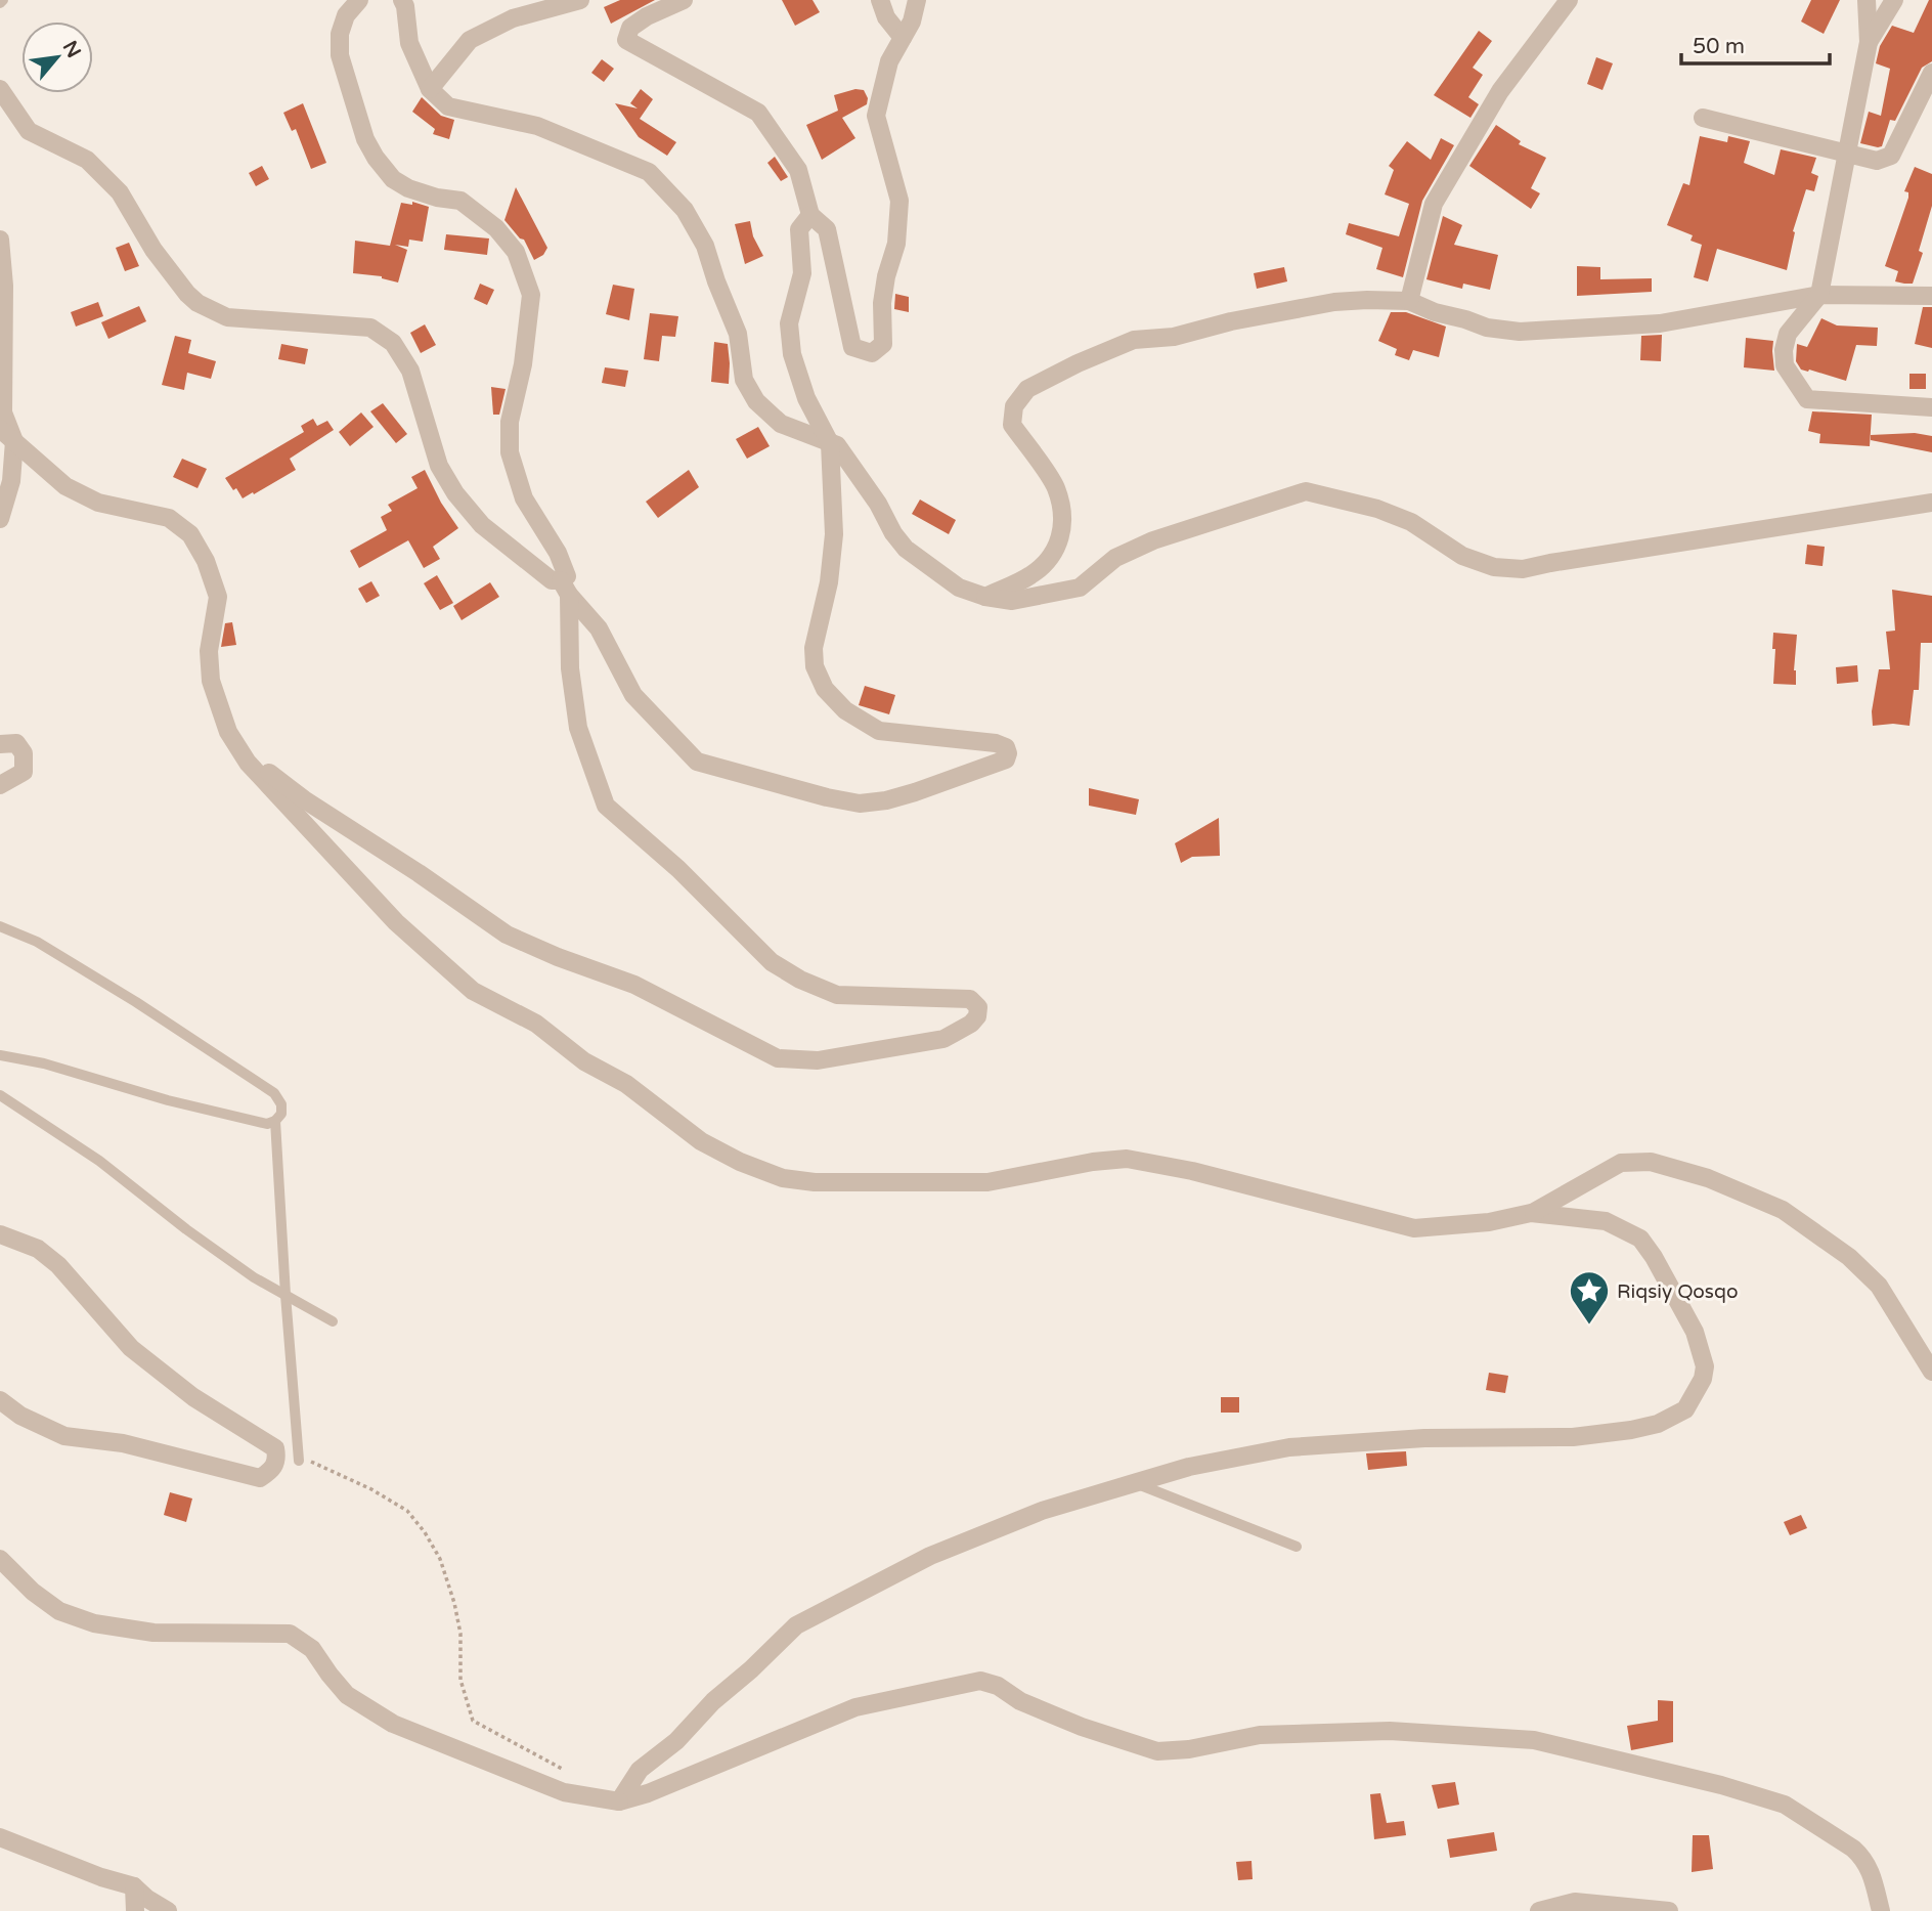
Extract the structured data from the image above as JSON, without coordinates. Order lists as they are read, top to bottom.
{
  "places": {
    "place": ["Riqsiy Qosqo"]
  },
  "scale_bar": "50 m",
  "north": "top right"
}
